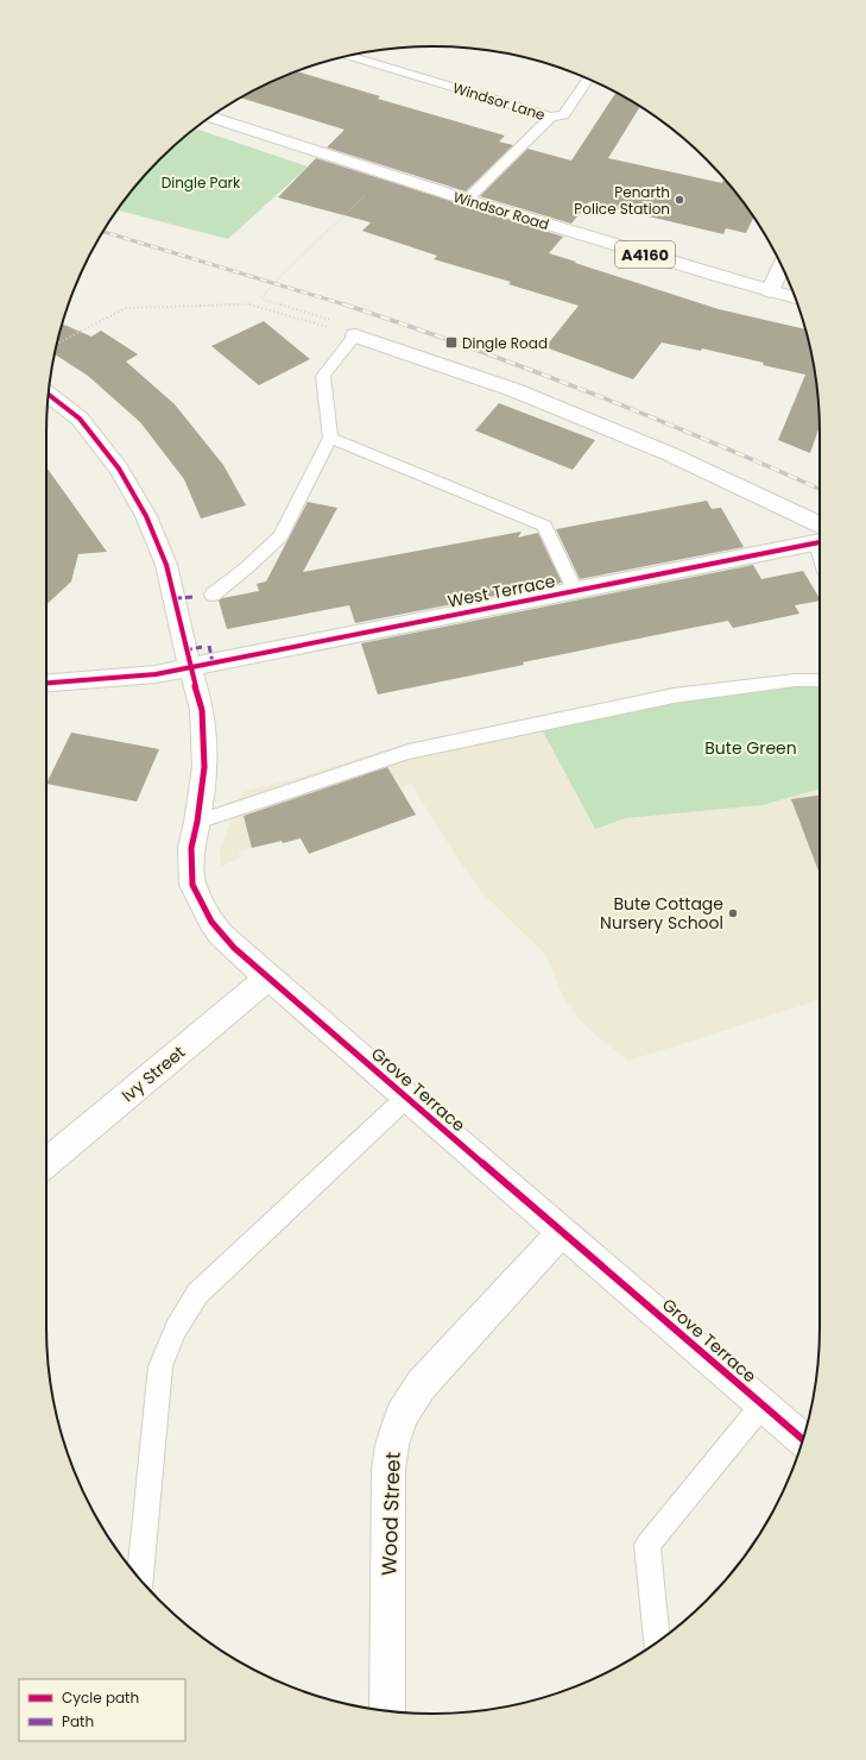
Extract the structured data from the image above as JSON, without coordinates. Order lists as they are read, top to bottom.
{
  "streets": {
    "street": [
      "Windsor Road",
      "A4160",
      "West Terrace",
      "Ivy Street",
      "Grove Terrace",
      "Wood Street"
    ],
    "lane": ["Windsor Lane"]
  },
  "crossings": [
    ["Windsor Lane", "Windsor Road"],
    ["West Terrace", "Grove Terrace"],
    ["Ivy Street", "Grove Terrace"],
    ["Grove Terrace", "Wood Street"]
  ],
  "parks": ["Dingle Park", "Bute Green"],
  "places": {
    "other": ["Penarth Police Station", "Bute Cottage Nursery School"],
    "transit": ["Dingle Road"]
  },
  "legend": ["Cycle path", "Path"]
}
